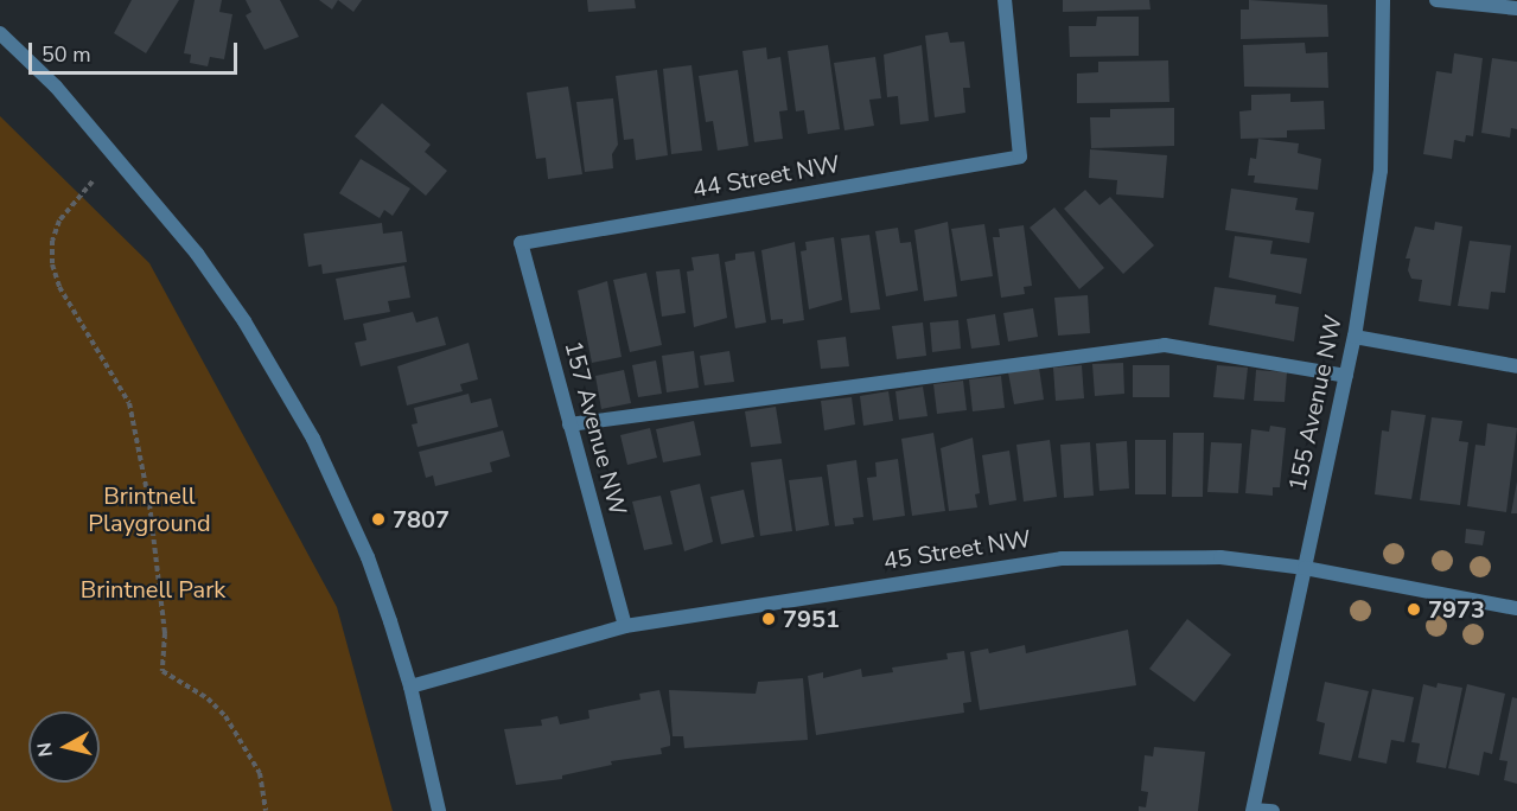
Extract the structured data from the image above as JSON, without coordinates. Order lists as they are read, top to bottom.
{
  "streets": {
    "street": [
      "44 Street NW",
      "155 Avenue NW",
      "157 Avenue NW",
      "45 Street NW"
    ]
  },
  "crossings": [
    ["44 Street NW", "157 Avenue NW"],
    ["155 Avenue NW", "45 Street NW"],
    ["157 Avenue NW", "45 Street NW"]
  ],
  "parks": ["Brintnell Playground", "Brintnell Park"],
  "places": ["7807", "7973", "7951"],
  "scale_bar": "50 m",
  "north": "left"
}
